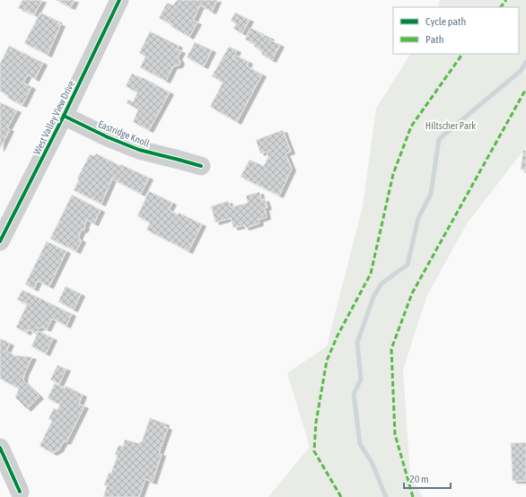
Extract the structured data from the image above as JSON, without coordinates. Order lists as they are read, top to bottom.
{
  "streets": {
    "street": ["West Valley View Drive", "Eastridge Knoll"]
  },
  "crossings": [
    ["West Valley View Drive", "Eastridge Knoll"]
  ],
  "parks": ["Hiltscher Park"],
  "legend": ["Cycle path", "Path"],
  "scale_bar": "20 m"
}
